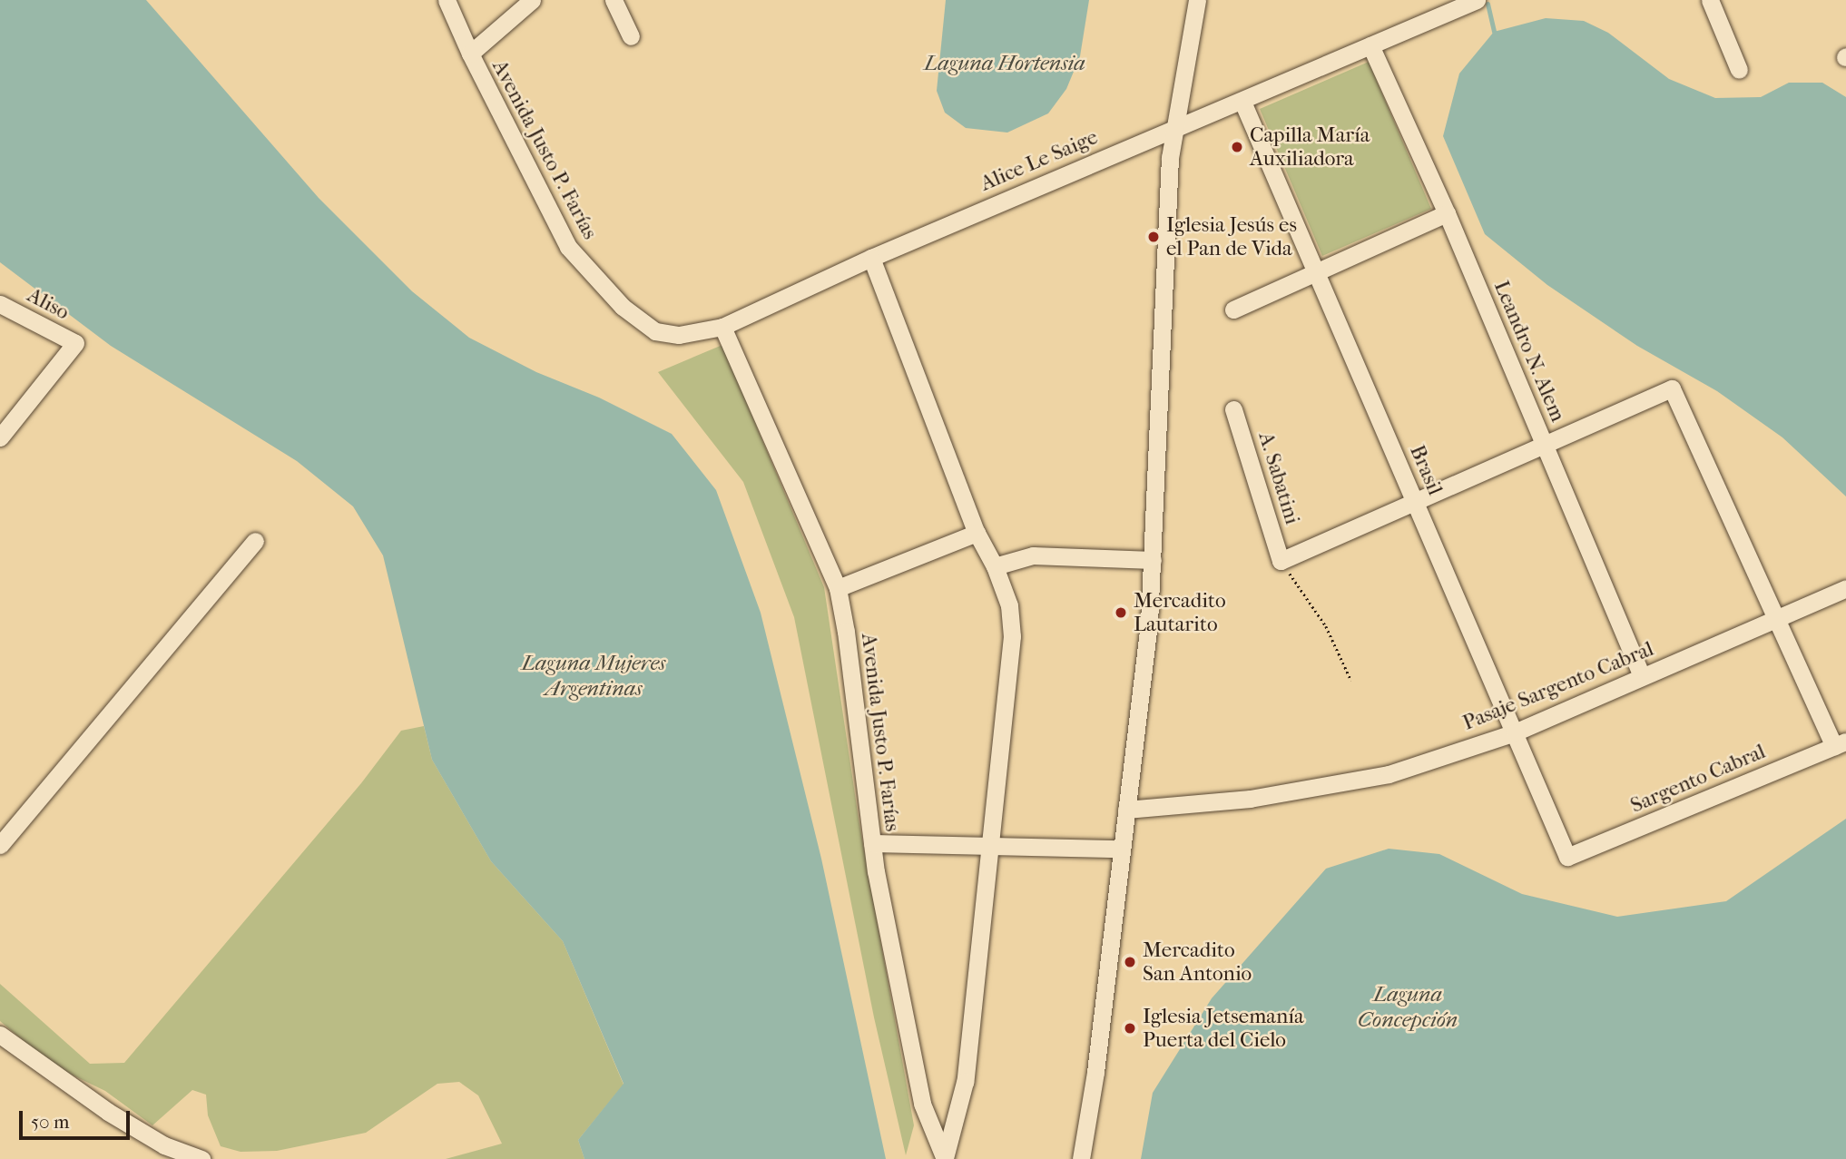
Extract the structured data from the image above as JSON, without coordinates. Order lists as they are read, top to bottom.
{
  "streets": {
    "street": [
      "Avenida Justo P. Farías",
      "Alice Le Saige",
      "Aliso",
      "Leandro N. Alem",
      "Brasil",
      "A. Sabatini",
      "Pasaje Sargento Cabral",
      "Sargento Cabral"
    ]
  },
  "crossings": [
    ["Avenida Justo P. Farías", "Alice Le Saige"],
    ["Alice Le Saige", "Leandro N. Alem"],
    ["Alice Le Saige", "Brasil"],
    ["Leandro N. Alem", "Pasaje Sargento Cabral"],
    ["Brasil", "Pasaje Sargento Cabral"],
    ["Brasil", "Sargento Cabral"]
  ],
  "water": ["Laguna Hortensia", "Laguna Mujeres Argentinas", "Laguna Concepción"],
  "places": [
    "Capilla María Auxiliadora",
    "Iglesia Jesús es el Pan de Vida",
    "Mercadito Lautarito",
    "Mercadito San Antonio",
    "Iglesia Jetsemanía Puerta del Cielo"
  ],
  "scale_bar": "50 m"
}
